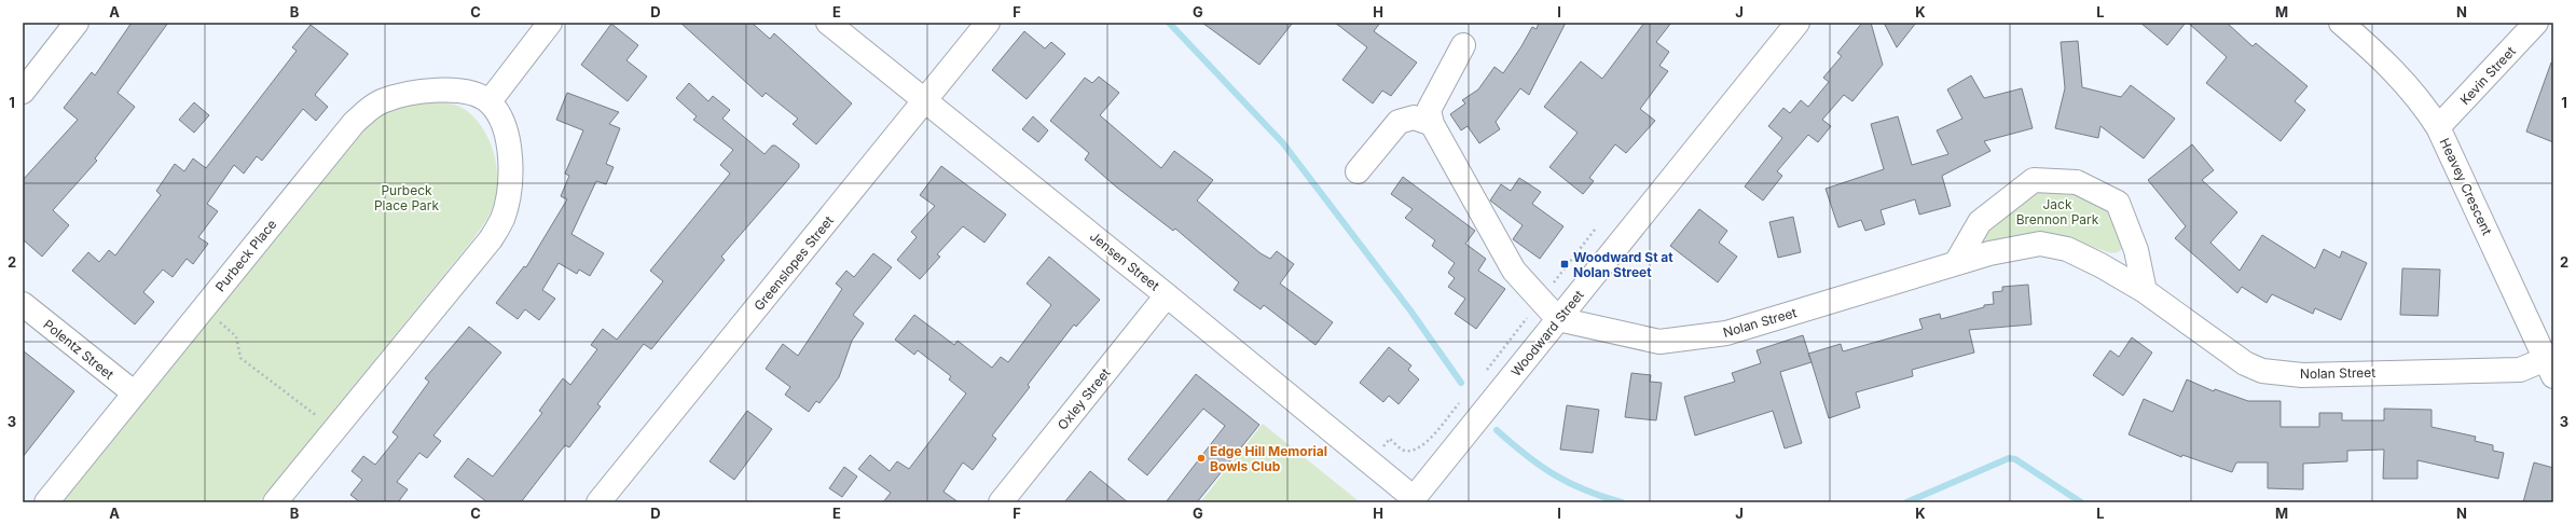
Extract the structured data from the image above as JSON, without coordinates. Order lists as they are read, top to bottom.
{
  "streets": {
    "street": [
      "Kevin Street",
      "Heavey Crescent",
      "Purbeck Place",
      "Jensen Street",
      "Greenslopes Street",
      "Nolan Street",
      "Woodward Street",
      "Polentz Street",
      "Oxley Street"
    ]
  },
  "crossings": [
    ["Kevin Street", "Heavey Crescent"],
    ["Heavey Crescent", "Nolan Street"],
    ["Purbeck Place", "Polentz Street"],
    ["Jensen Street", "Greenslopes Street"],
    ["Jensen Street", "Woodward Street"],
    ["Jensen Street", "Oxley Street"],
    ["Nolan Street", "Woodward Street"]
  ],
  "parks": ["Purbeck Place Park", "Jack Brennon Park"],
  "places": {
    "transit": ["Woodward St at Nolan Street"],
    "other": ["Edge Hill Memorial Bowls Club"]
  },
  "grid": {
    "columns": [
      "A",
      "B",
      "C",
      "D",
      "E",
      "F",
      "G",
      "H",
      "I",
      "J",
      "K",
      "L",
      "M",
      "N"
    ],
    "rows": ["1", "2", "3"]
  }
}
